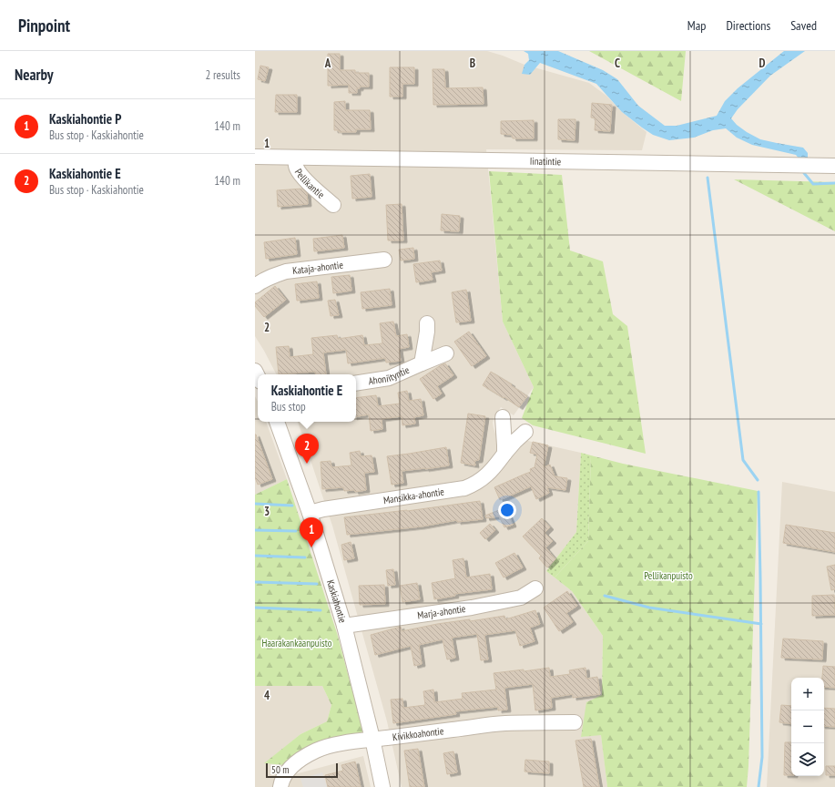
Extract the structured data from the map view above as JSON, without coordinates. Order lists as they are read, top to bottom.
{
  "streets": {
    "street": [
      "Iinatintie",
      "Pellikantie",
      "Kataja-ahontie",
      "Ahoniityntie",
      "Mansikka-ahontie",
      "Kaskiahontie",
      "Marja-ahontie",
      "Kivikkoahontie"
    ]
  },
  "crossings": [
    ["Iinatintie", "Pellikantie"],
    ["Mansikka-ahontie", "Kaskiahontie"],
    ["Kaskiahontie", "Marja-ahontie"],
    ["Kaskiahontie", "Kivikkoahontie"]
  ],
  "parks": ["Pellikanpuisto", "Haarakankaanpuisto"],
  "scale_bar": "50 m",
  "page": {
    "header": "Pinpoint",
    "nav": ["Map", "Directions", "Saved"],
    "heading": ["Nearby", "2 results"],
    "list": [
      {
        "mark": "1",
        "name": "Kaskiahontie P",
        "note": "Bus stop · Kaskiahontie",
        "value": "140 m"
      },
      {
        "mark": "2",
        "name": "Kaskiahontie E",
        "note": "Bus stop · Kaskiahontie",
        "value": "140 m"
      }
    ],
    "popup": ["Kaskiahontie E", "Bus stop"],
    "pins": ["2", "1"],
    "map_buttons": ["+", "−"],
    "scale": "50 m"
  },
  "grid": {
    "columns": [
      "A",
      "B",
      "C",
      "D"
    ],
    "rows": [
      "1",
      "2",
      "3",
      "4"
    ]
  }
}
